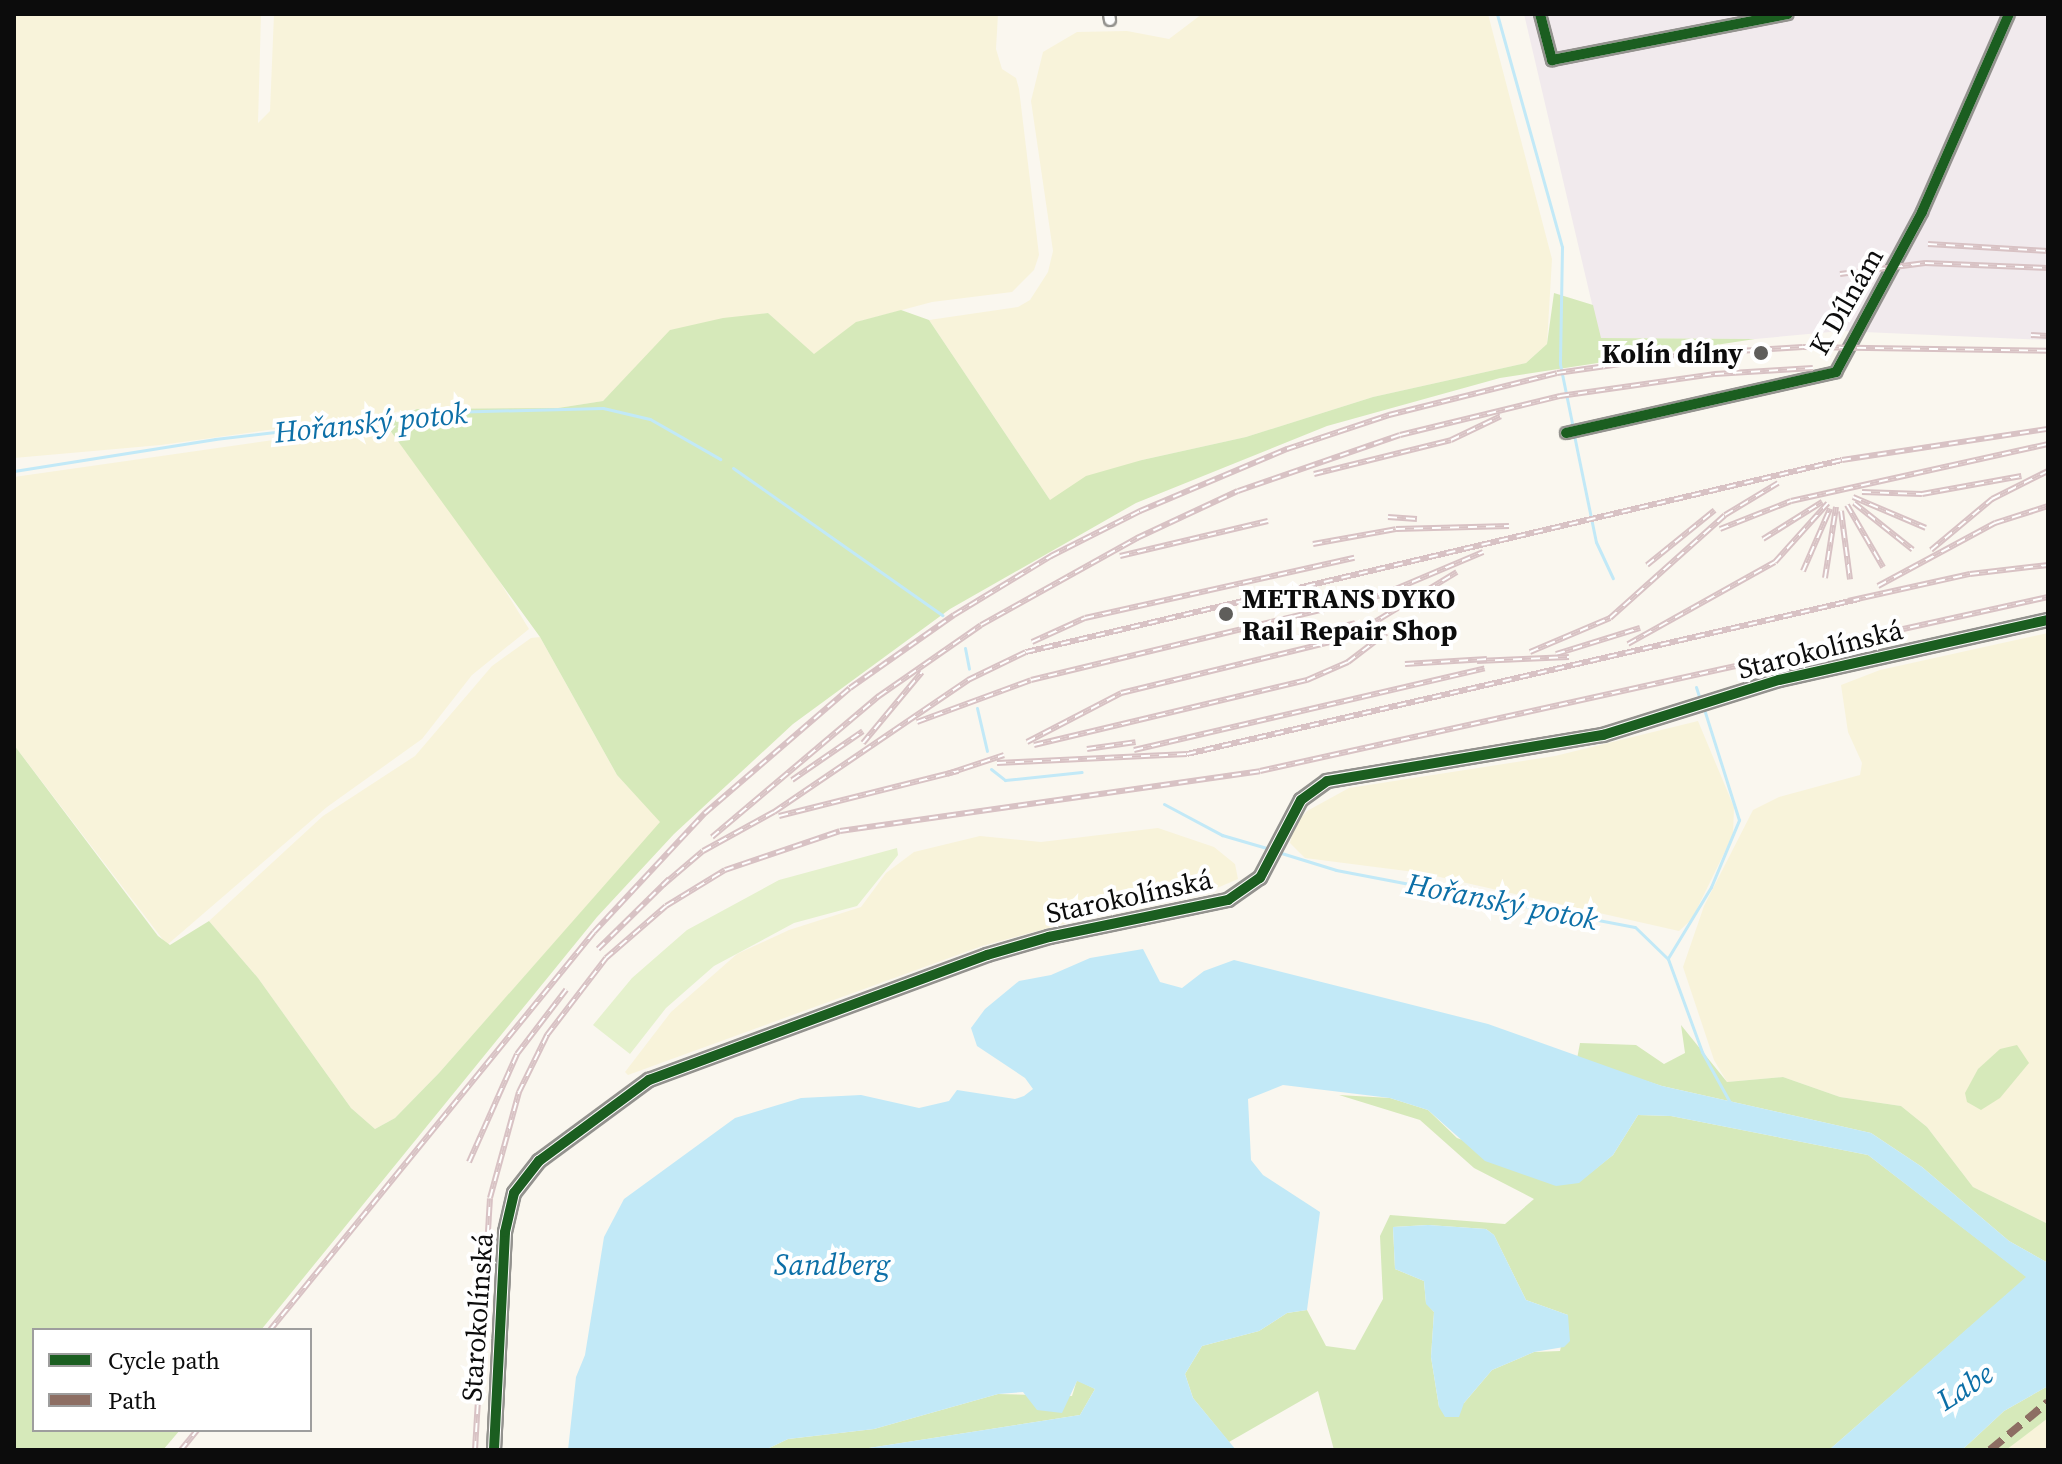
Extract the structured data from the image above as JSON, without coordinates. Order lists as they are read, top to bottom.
{
  "streets": {
    "street": ["K Dílnám", "Starokolínská"]
  },
  "water": ["Hořanský potok", "Sandberg", "Labe"],
  "places": ["Kolín dílny", "METRANS DYKO Rail Repair Shop"],
  "legend": ["Cycle path", "Path"]
}
